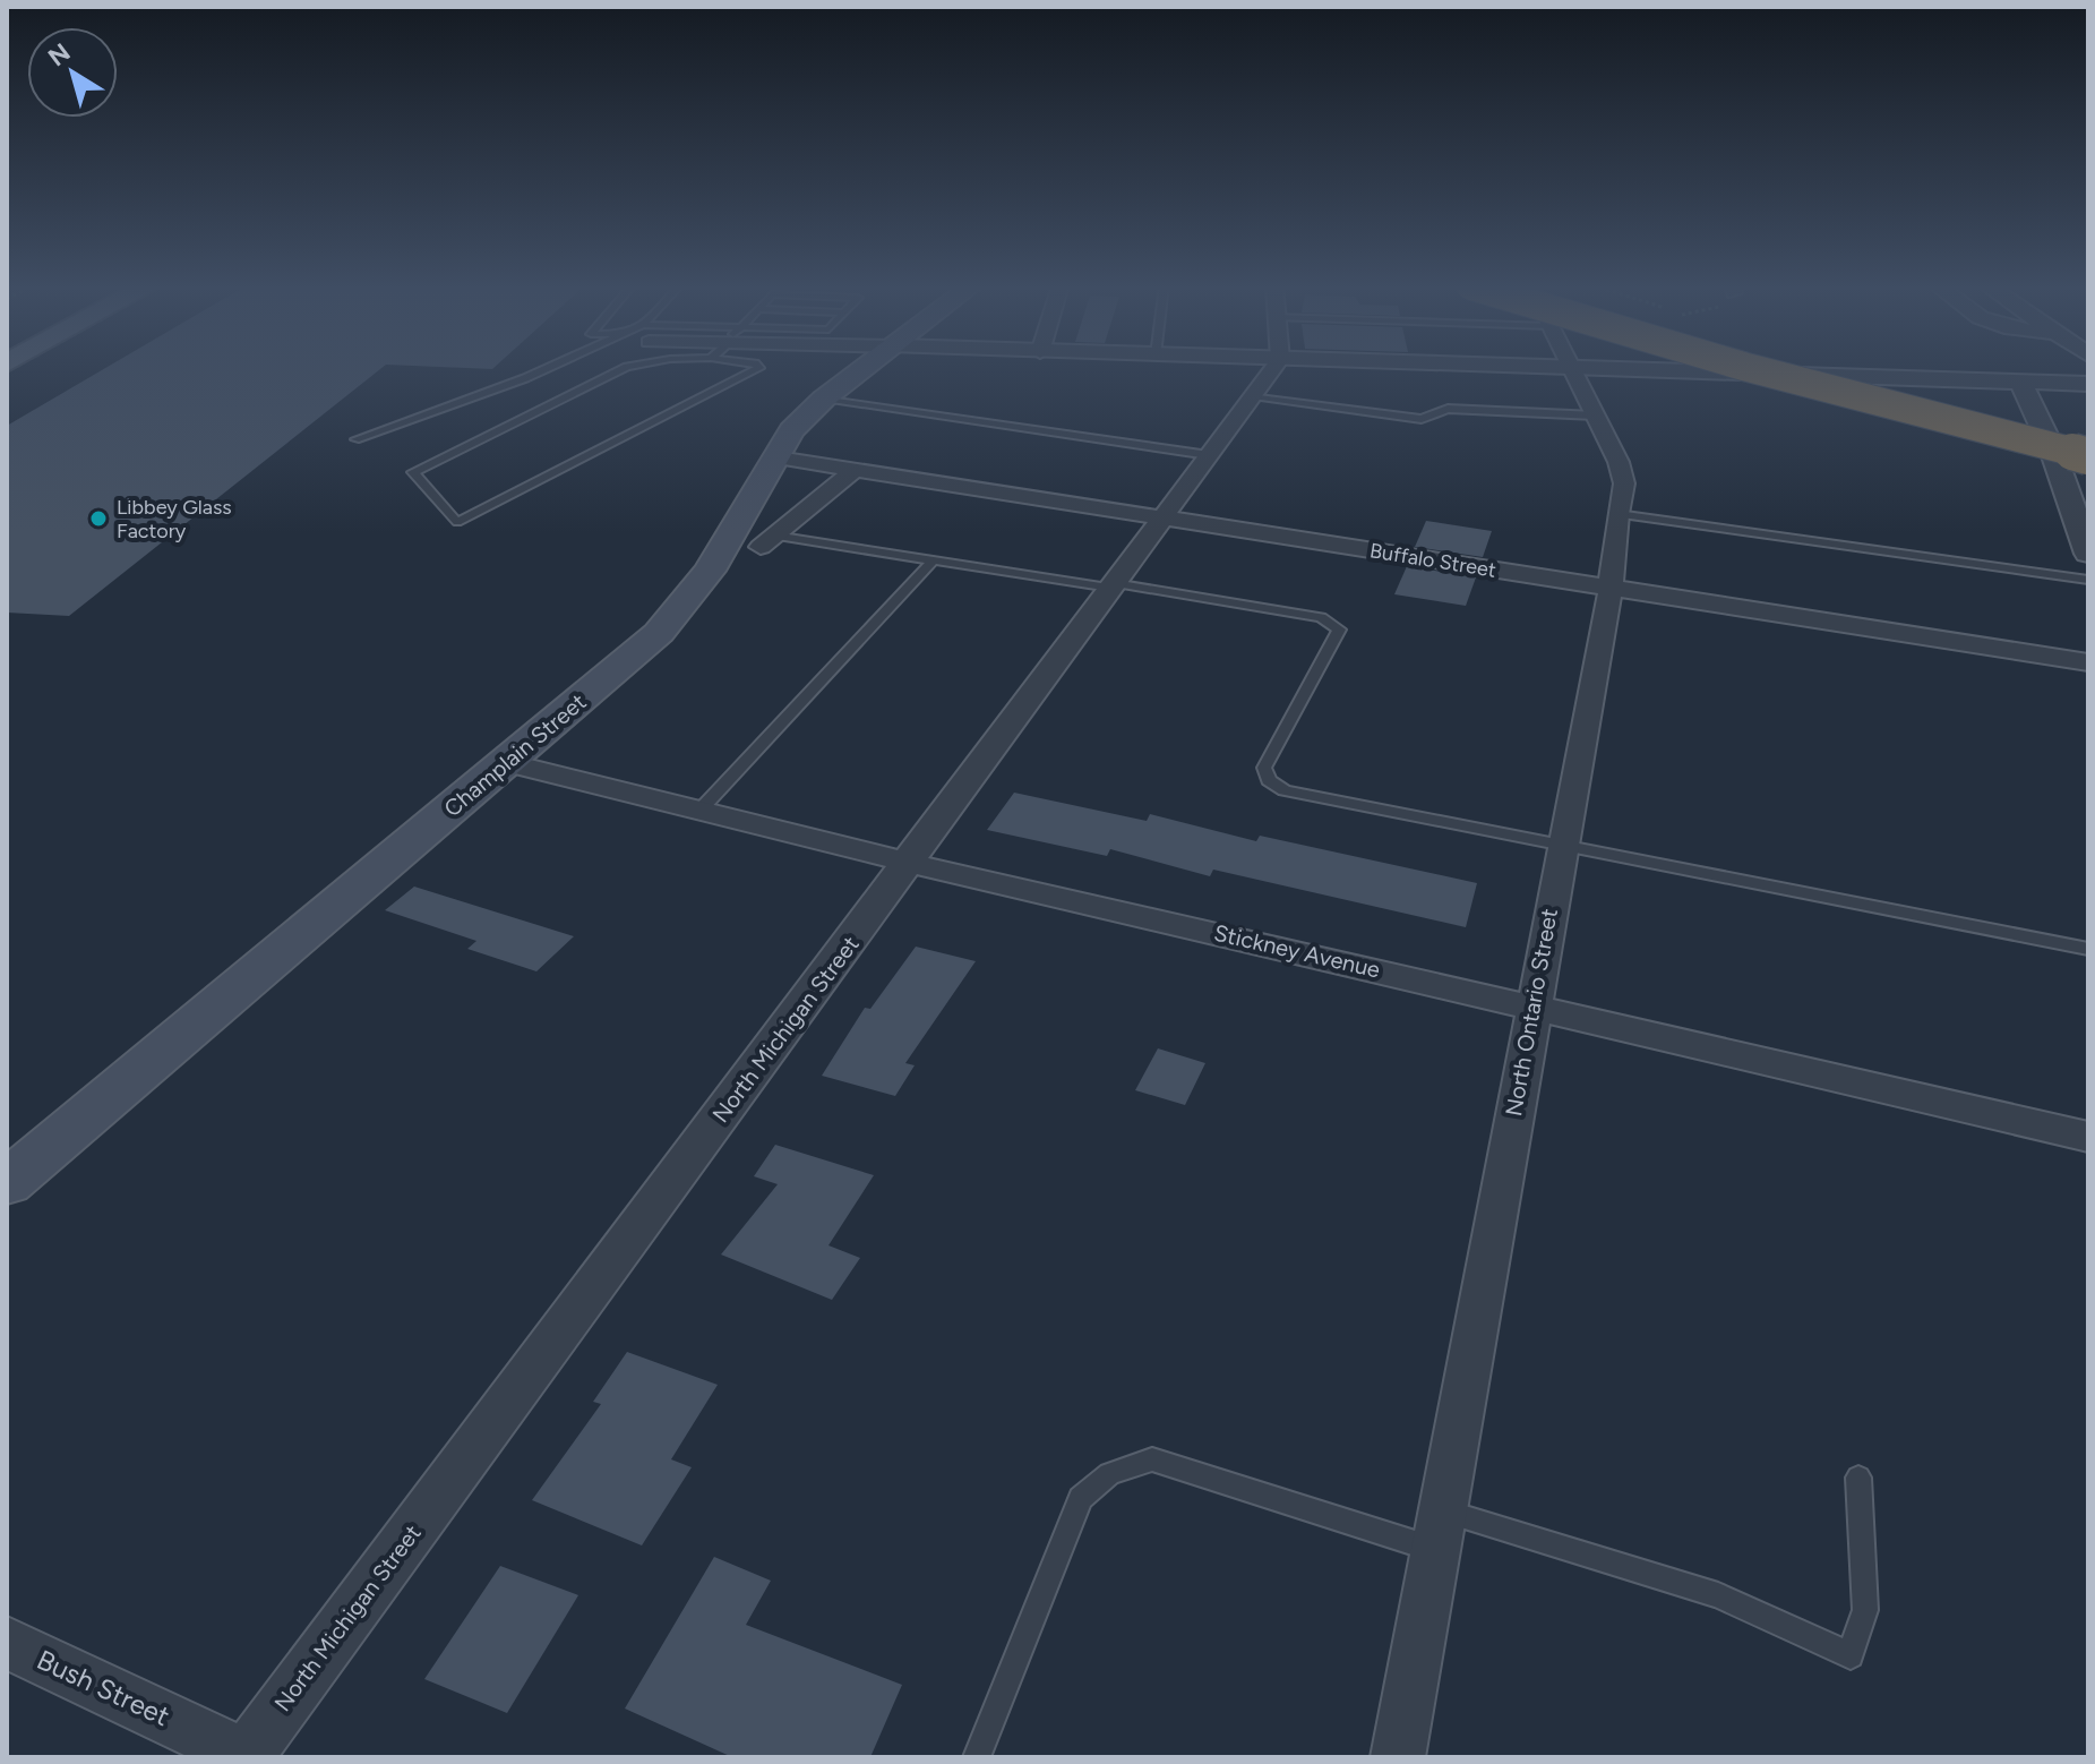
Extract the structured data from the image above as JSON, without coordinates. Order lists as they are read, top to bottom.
{
  "streets": {
    "main road": ["Champlain Street"],
    "street": [
      "Buffalo Street",
      "Stickney Avenue",
      "North Ontario Street",
      "North Michigan Street",
      "Bush Street"
    ]
  },
  "crossings": [
    ["Buffalo Street", "Champlain Street"],
    ["Buffalo Street", "North Ontario Street"],
    ["Buffalo Street", "North Michigan Street"],
    ["Champlain Street", "Stickney Avenue"],
    ["Stickney Avenue", "North Ontario Street"],
    ["Stickney Avenue", "North Michigan Street"],
    ["North Michigan Street", "Bush Street"]
  ],
  "places": ["Libbey Glass Factory"],
  "north": "top left"
}
